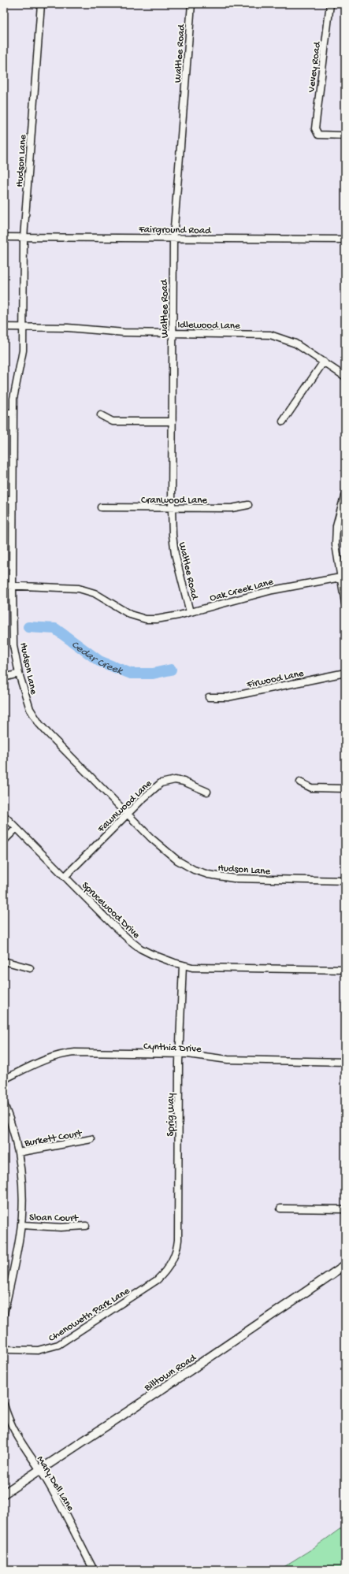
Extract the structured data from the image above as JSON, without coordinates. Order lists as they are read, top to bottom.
{
  "streets": {
    "main road": ["Billtown Road"],
    "street": [
      "Waltlee Road",
      "Vevey Road",
      "Hudson Lane",
      "Fairground Road",
      "Idlewood Lane",
      "Cranwood Lane",
      "Oak Creek Lane",
      "Firwood Lane",
      "Fawnwood Lane",
      "Sprucewood Drive",
      "Cynthia Drive",
      "Sprig Way",
      "Burkett Court",
      "Sloan Court",
      "Chenoweth Park Lane",
      "Mary Dell Lane"
    ]
  },
  "crossings": [
    ["Waltlee Road", "Fairground Road"],
    ["Waltlee Road", "Idlewood Lane"],
    ["Waltlee Road", "Cranwood Lane"],
    ["Waltlee Road", "Oak Creek Lane"],
    ["Hudson Lane", "Fairground Road"],
    ["Hudson Lane", "Idlewood Lane"],
    ["Hudson Lane", "Oak Creek Lane"],
    ["Hudson Lane", "Fawnwood Lane"],
    ["Fawnwood Lane", "Sprucewood Drive"],
    ["Sprucewood Drive", "Sprig Way"],
    ["Cynthia Drive", "Sprig Way"],
    ["Sprig Way", "Chenoweth Park Lane"],
    ["Billtown Road", "Mary Dell Lane"]
  ],
  "water": ["Cedar Creek"]
}
